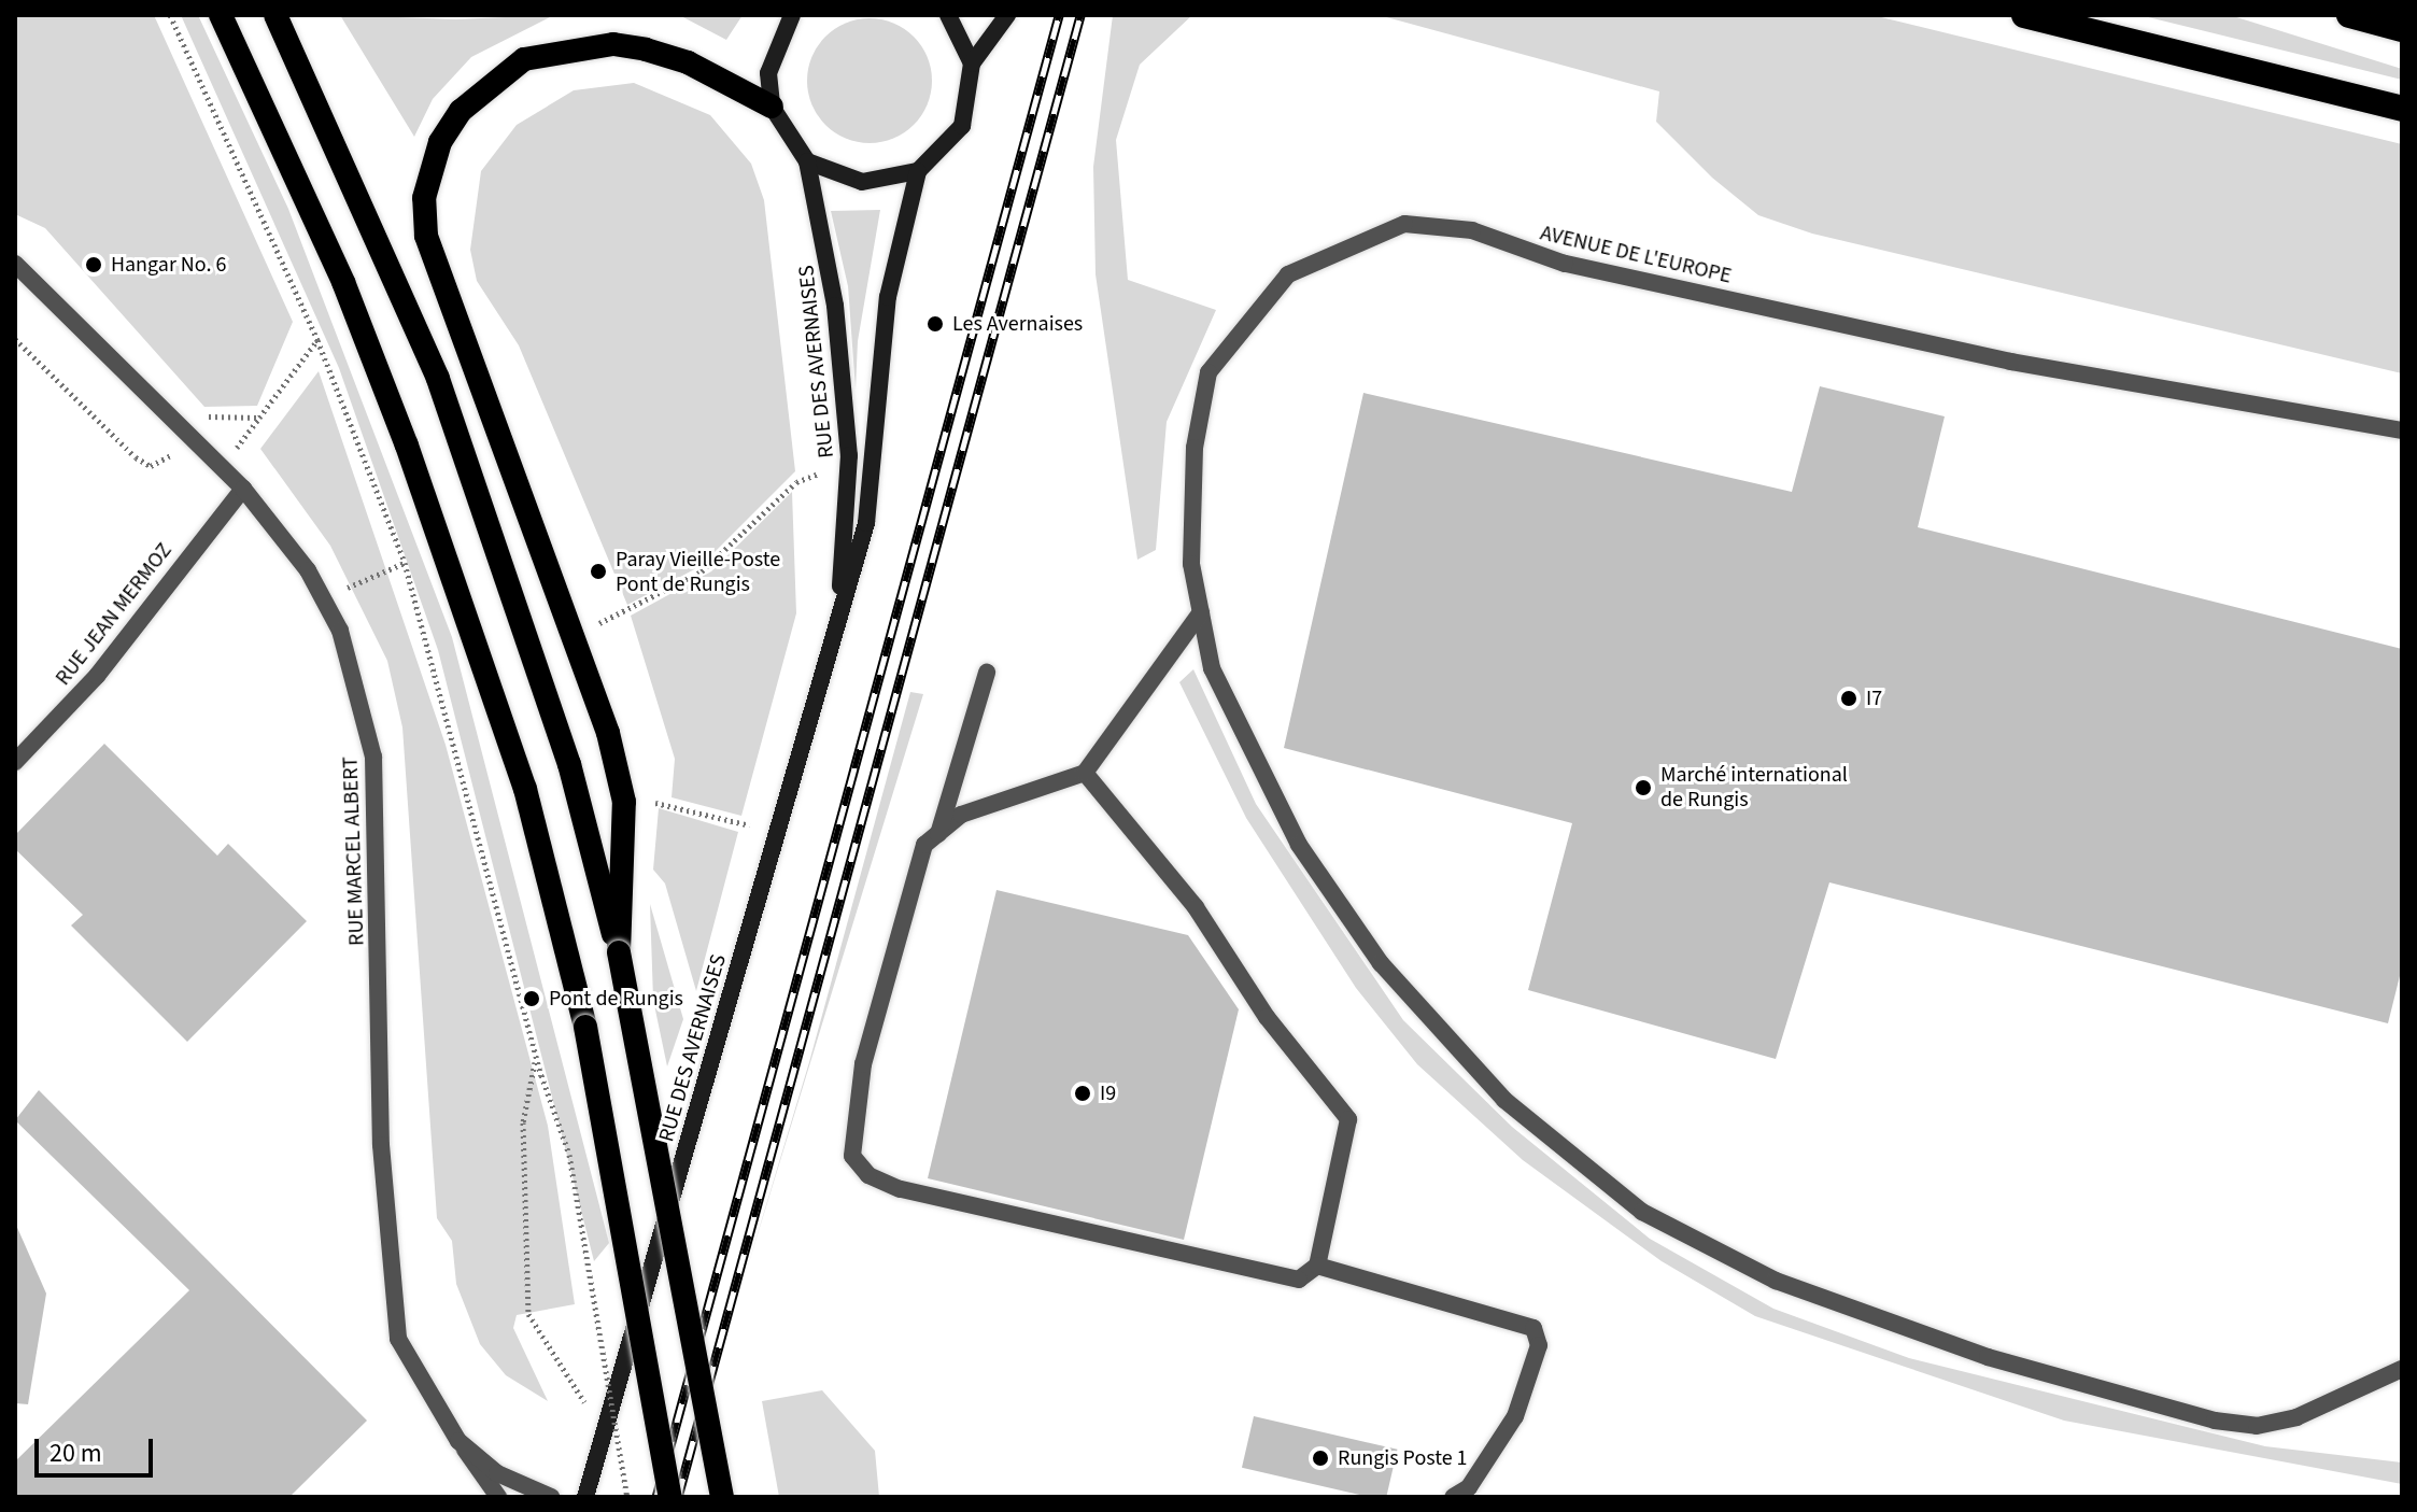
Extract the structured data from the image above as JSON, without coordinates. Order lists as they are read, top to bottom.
{
  "streets": {
    "main road": ["RUE DES AVERNAISES"],
    "street": ["AVENUE DE L'EUROPE", "RUE JEAN MERMOZ", "RUE MARCEL ALBERT"]
  },
  "crossings": [
    ["RUE JEAN MERMOZ", "RUE MARCEL ALBERT"]
  ],
  "places": [
    "Hangar No. 6",
    "Les Avernaises",
    "Paray Vieille-Poste Pont de Rungis",
    "I7",
    "Marché international de Rungis",
    "Pont de Rungis",
    "I9",
    "Rungis Poste 1"
  ],
  "scale_bar": "20 m"
}
